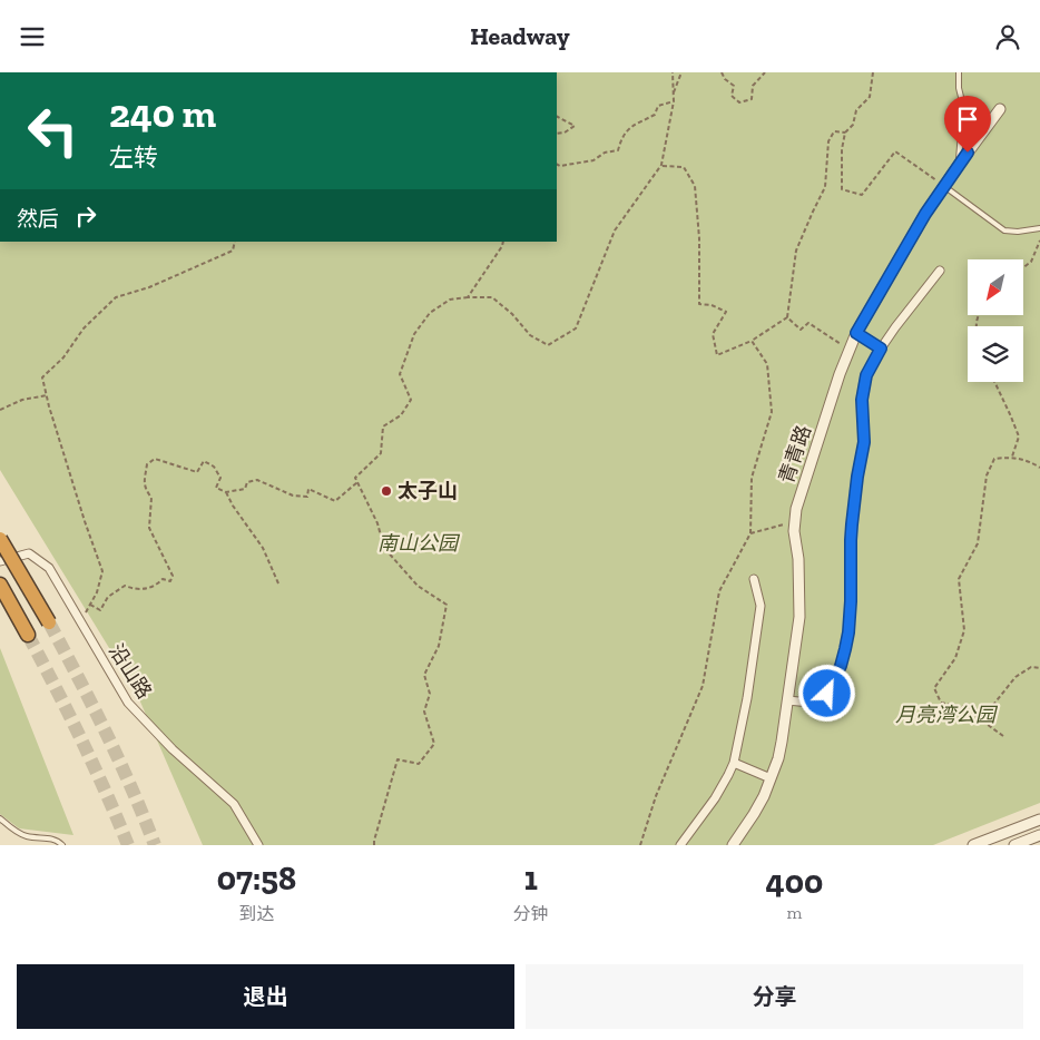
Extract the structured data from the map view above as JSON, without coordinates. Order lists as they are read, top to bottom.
{
  "streets": {
    "street": ["青青路", "沿山路"]
  },
  "parks": ["南山公园", "月亮湾公园"],
  "places": ["太子山"],
  "north": "bottom left",
  "page": {
    "header": "Headway",
    "turn": ["240 m", "左转"],
    "then": "然后",
    "eta": [
      "07:58",
      "到达",
      "1",
      "分钟",
      "400",
      "m"
    ],
    "buttons": ["退出", "分享"]
  }
}
